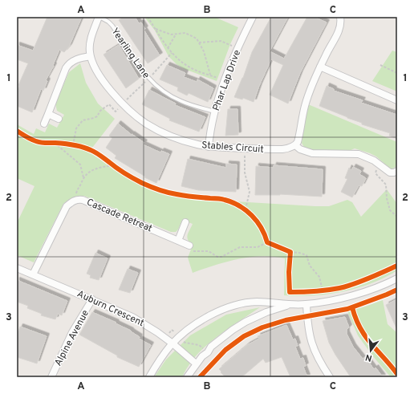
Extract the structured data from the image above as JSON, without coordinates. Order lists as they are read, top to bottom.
{
  "streets": {
    "street": [
      "Phar Lap Drive",
      "Stables Circuit",
      "Cascade Retreat",
      "Auburn Crescent",
      "Alpine Avenue"
    ],
    "lane": ["Yearling Lane"]
  },
  "crossings": [
    ["Yearling Lane", "Phar Lap Drive"],
    ["Yearling Lane", "Stables Circuit"],
    ["Phar Lap Drive", "Stables Circuit"],
    ["Cascade Retreat", "Auburn Crescent"],
    ["Auburn Crescent", "Alpine Avenue"]
  ],
  "north": "bottom",
  "grid": {
    "columns": ["A", "B", "C"],
    "rows": ["1", "2", "3"]
  }
}
